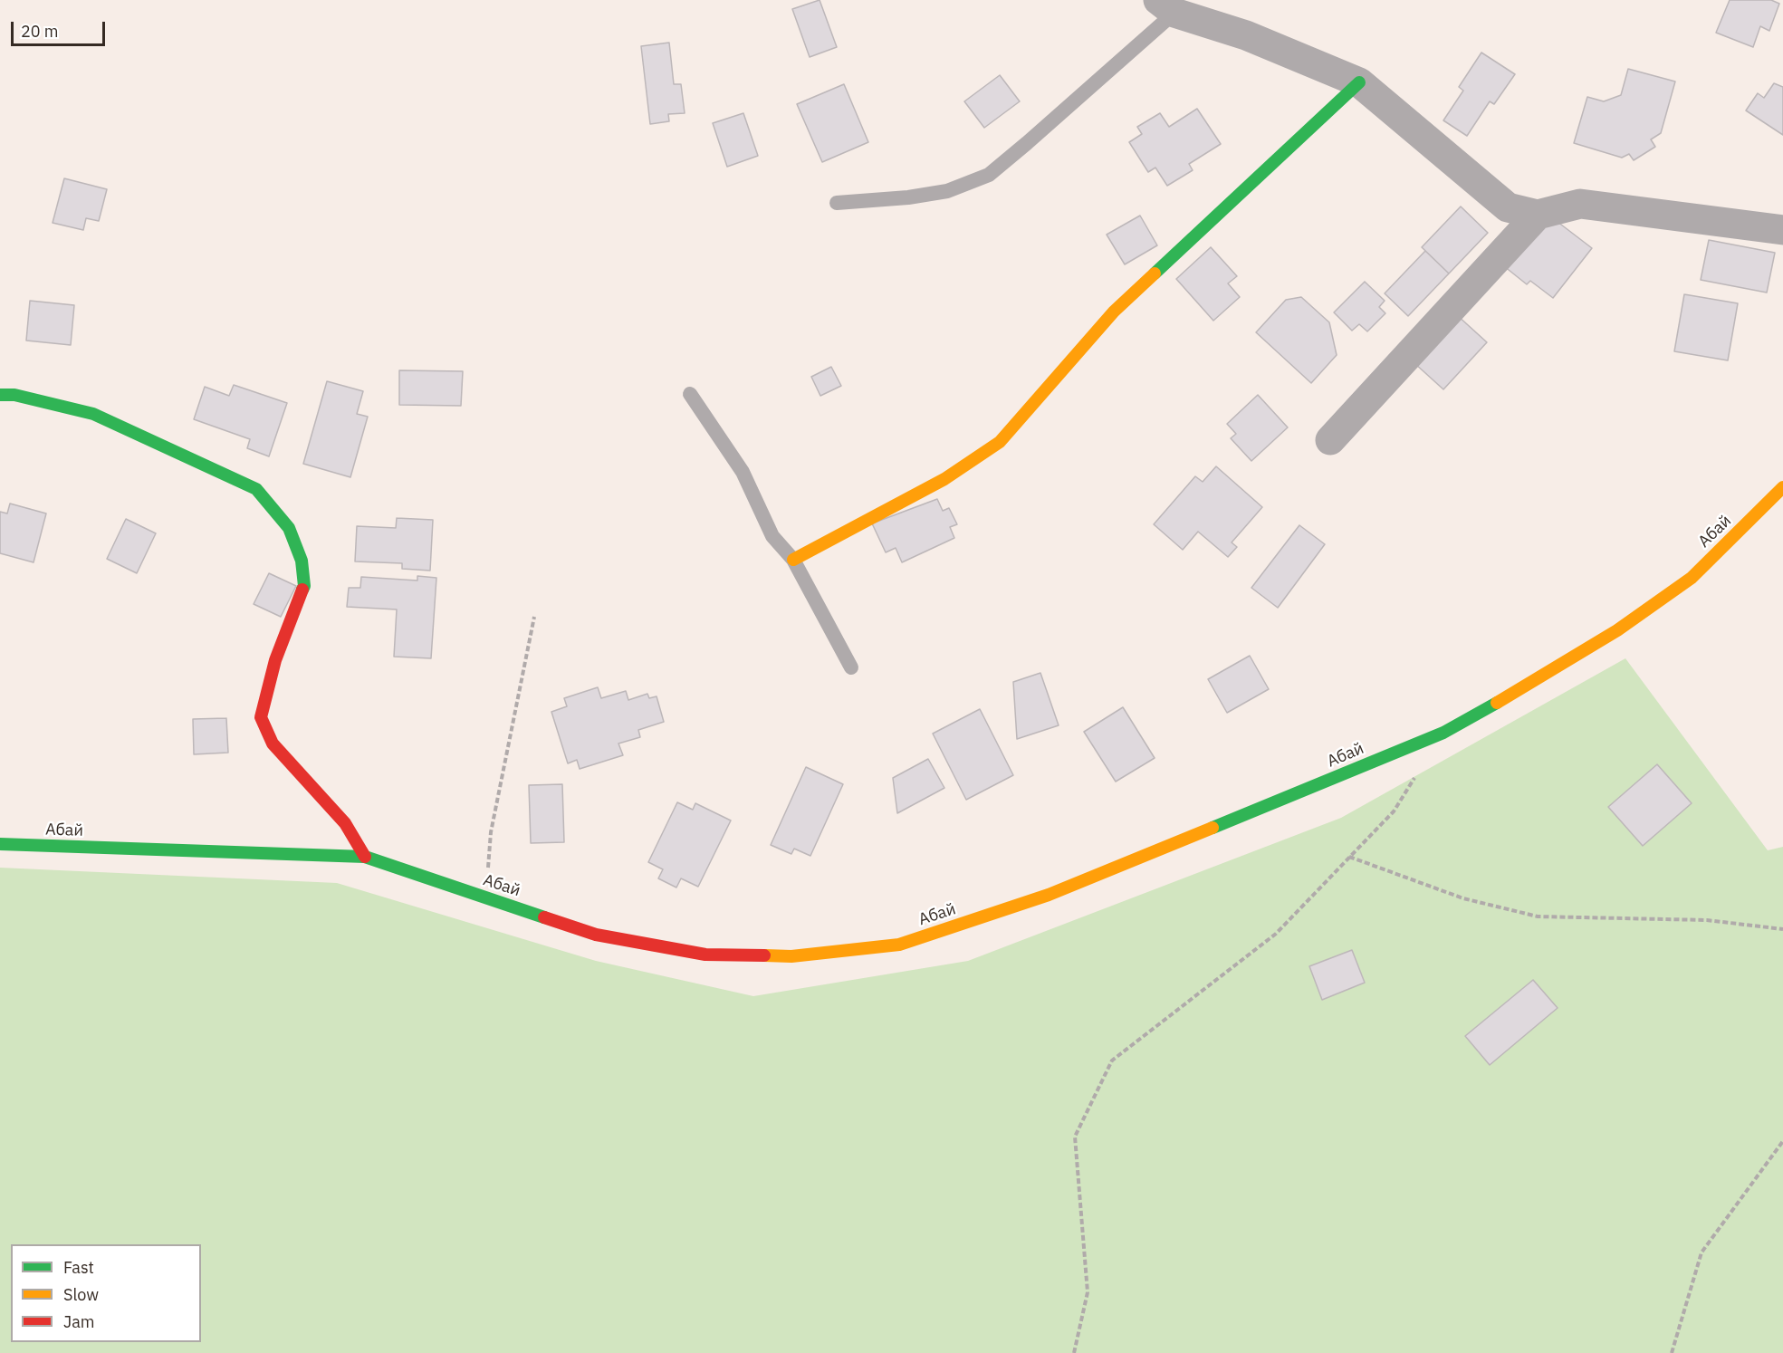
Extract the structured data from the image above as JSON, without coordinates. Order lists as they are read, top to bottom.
{
  "streets": {
    "street": ["Абай"]
  },
  "legend": ["Fast", "Slow", "Jam"],
  "scale_bar": "20 m"
}
